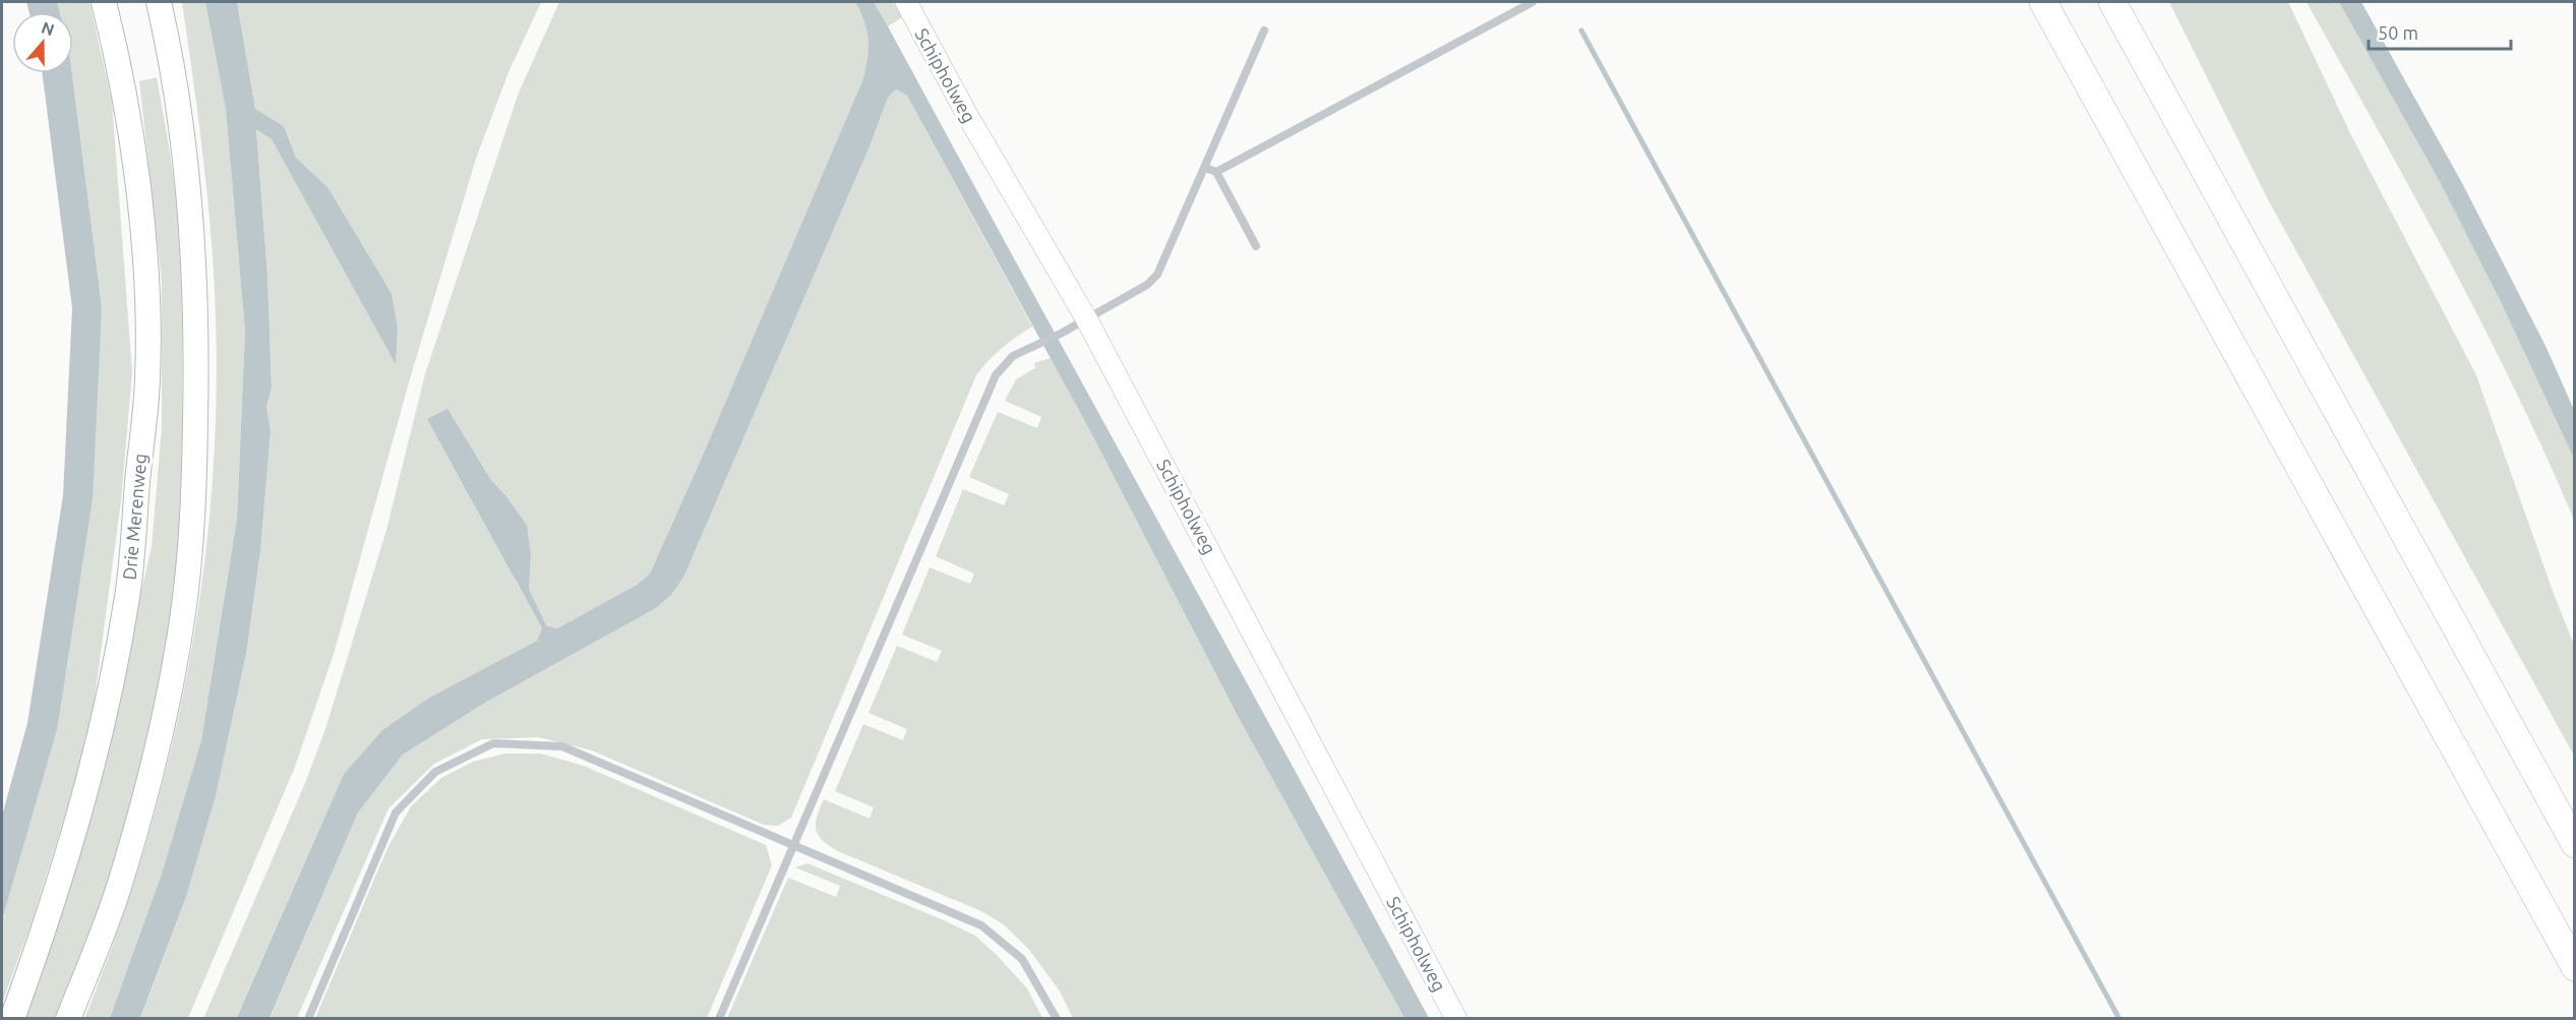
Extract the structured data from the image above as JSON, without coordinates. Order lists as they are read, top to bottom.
{
  "streets": {
    "highway": ["Drie Merenweg"],
    "main road": ["Schipholweg"]
  },
  "scale_bar": "50 m",
  "north": "top"
}
